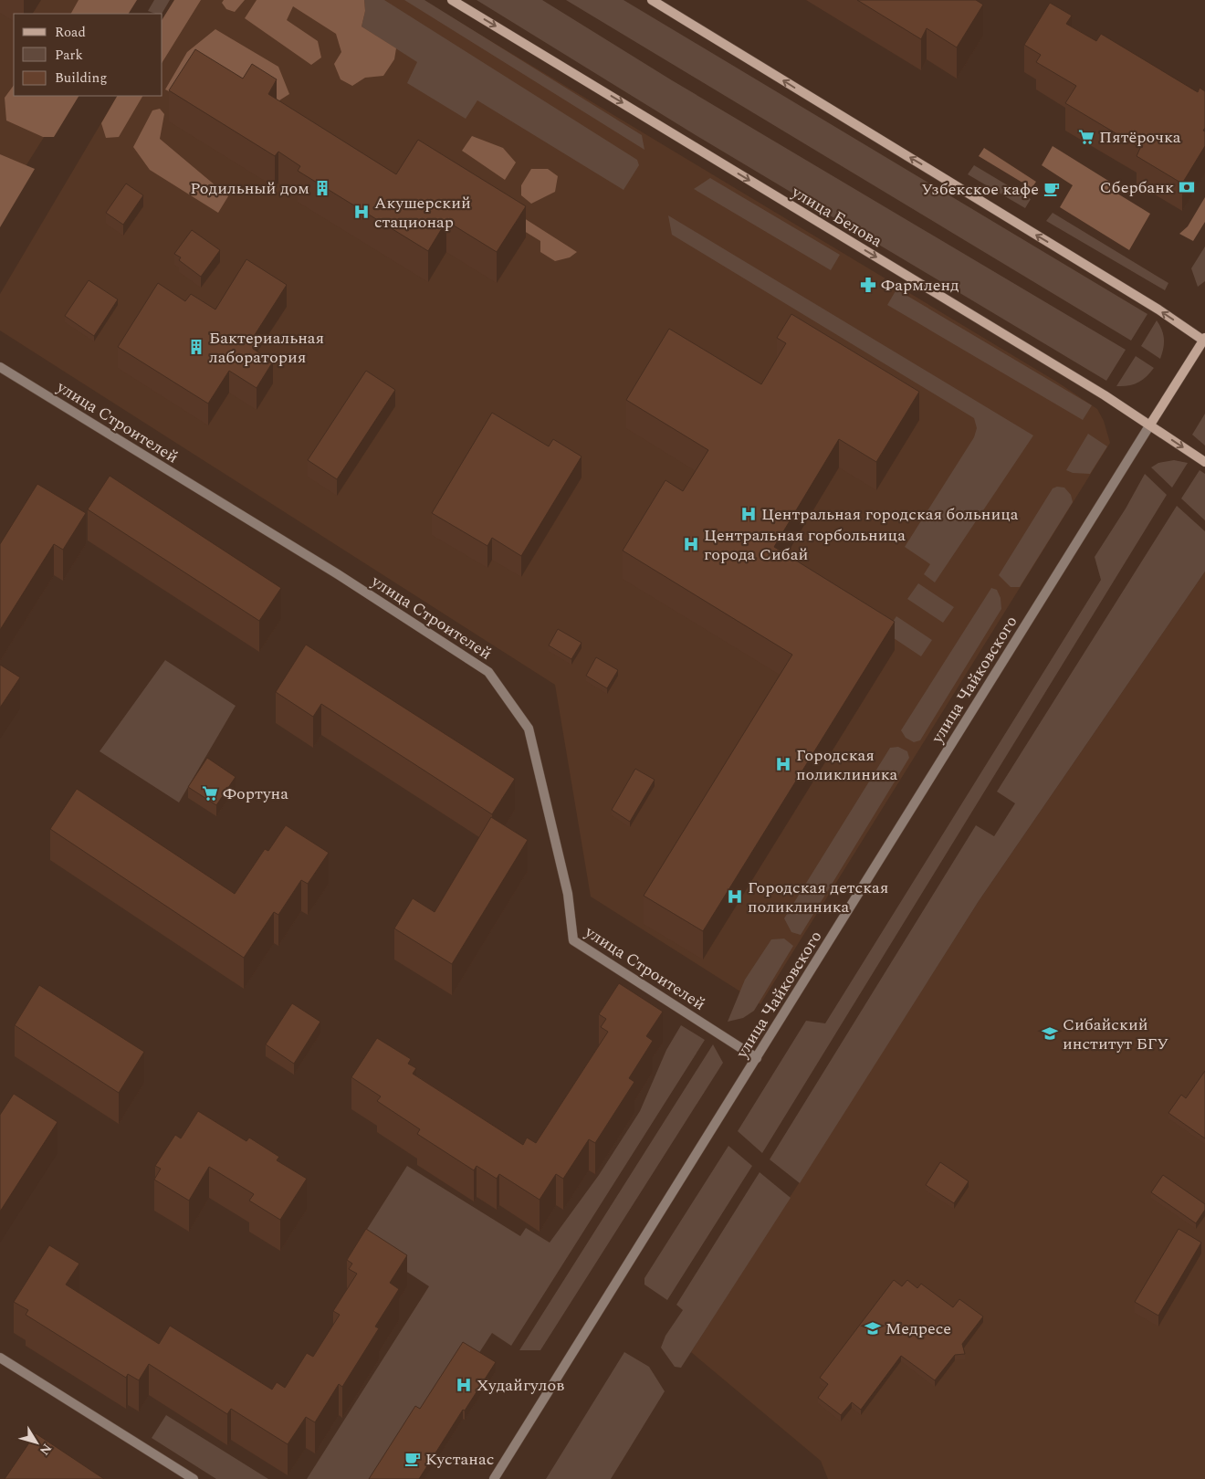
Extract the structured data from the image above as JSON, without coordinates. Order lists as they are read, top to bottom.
{
  "streets": {
    "main road": ["улица Белова", "улица Чайковского"],
    "street": ["улица Строителей"]
  },
  "crossings": [
    ["улица Белова", "улица Чайковского"],
    ["улица Строителей", "улица Чайковского"]
  ],
  "one_way": ["улица Белова"],
  "places": {
    "supermarket": ["Пятёрочка", "Фортуна"],
    "bank": ["Сбербанк"],
    "building": ["Родильный дом", "Бактериальная лаборатория"],
    "cafe": ["Узбекское кафе", "Кустанас"],
    "hospital": [
      "Акушерский стационар",
      "Центральная городская больница",
      "Центральная горбольница города Сибай",
      "Городская поликлиника",
      "Городская детская поликлиника",
      "Худайгулов"
    ],
    "pharmacy": ["Фармленд"],
    "school or university": ["Сибайский институт БГУ", "Медресе"]
  },
  "legend": ["Road", "Park", "Building"],
  "north": "bottom right"
}
